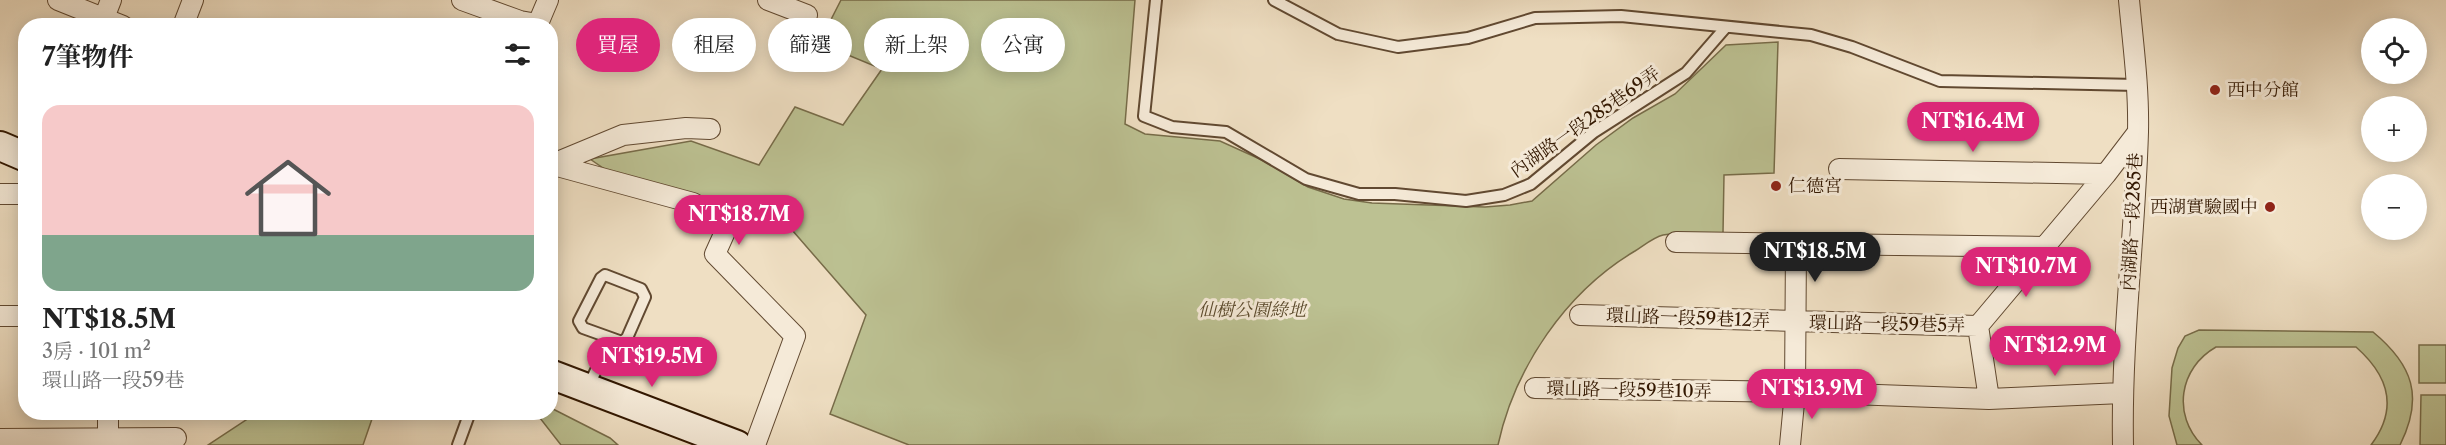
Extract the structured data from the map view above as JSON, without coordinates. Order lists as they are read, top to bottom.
{
  "streets": {
    "street": [
      "內湖路一段285巷",
      "環山路一段59巷12弄",
      "環山路一段59巷5弄",
      "環山路一段59巷10弄"
    ],
    "lane": ["內湖路一段285巷69弄"]
  },
  "crossings": [
    ["內湖路一段285巷", "環山路一段59巷5弄"],
    ["內湖路一段285巷", "環山路一段59巷10弄"],
    ["環山路一段59巷12弄", "環山路一段59巷5弄"],
    ["環山路一段59巷5弄", "環山路一段59巷10弄"]
  ],
  "parks": ["仙樹公園綠地"],
  "places": ["西中分館", "仁德宮", "西湖實驗國中"],
  "page": {
    "map_buttons": ["+", "−"],
    "chip": [
      "買屋",
      "租屋",
      "篩選",
      "新上架",
      "公寓"
    ],
    "heading": "7筆物件",
    "list": [
      {
        "name": "NT$18.5M",
        "note": "3房 · 101 m² · 環山路一段59巷"
      }
    ],
    "price": [
      "NT$16.4M",
      "NT$18.7M",
      "NT$18.5M",
      "NT$10.7M",
      "NT$12.9M",
      "NT$19.5M",
      "NT$13.9M"
    ]
  }
}
